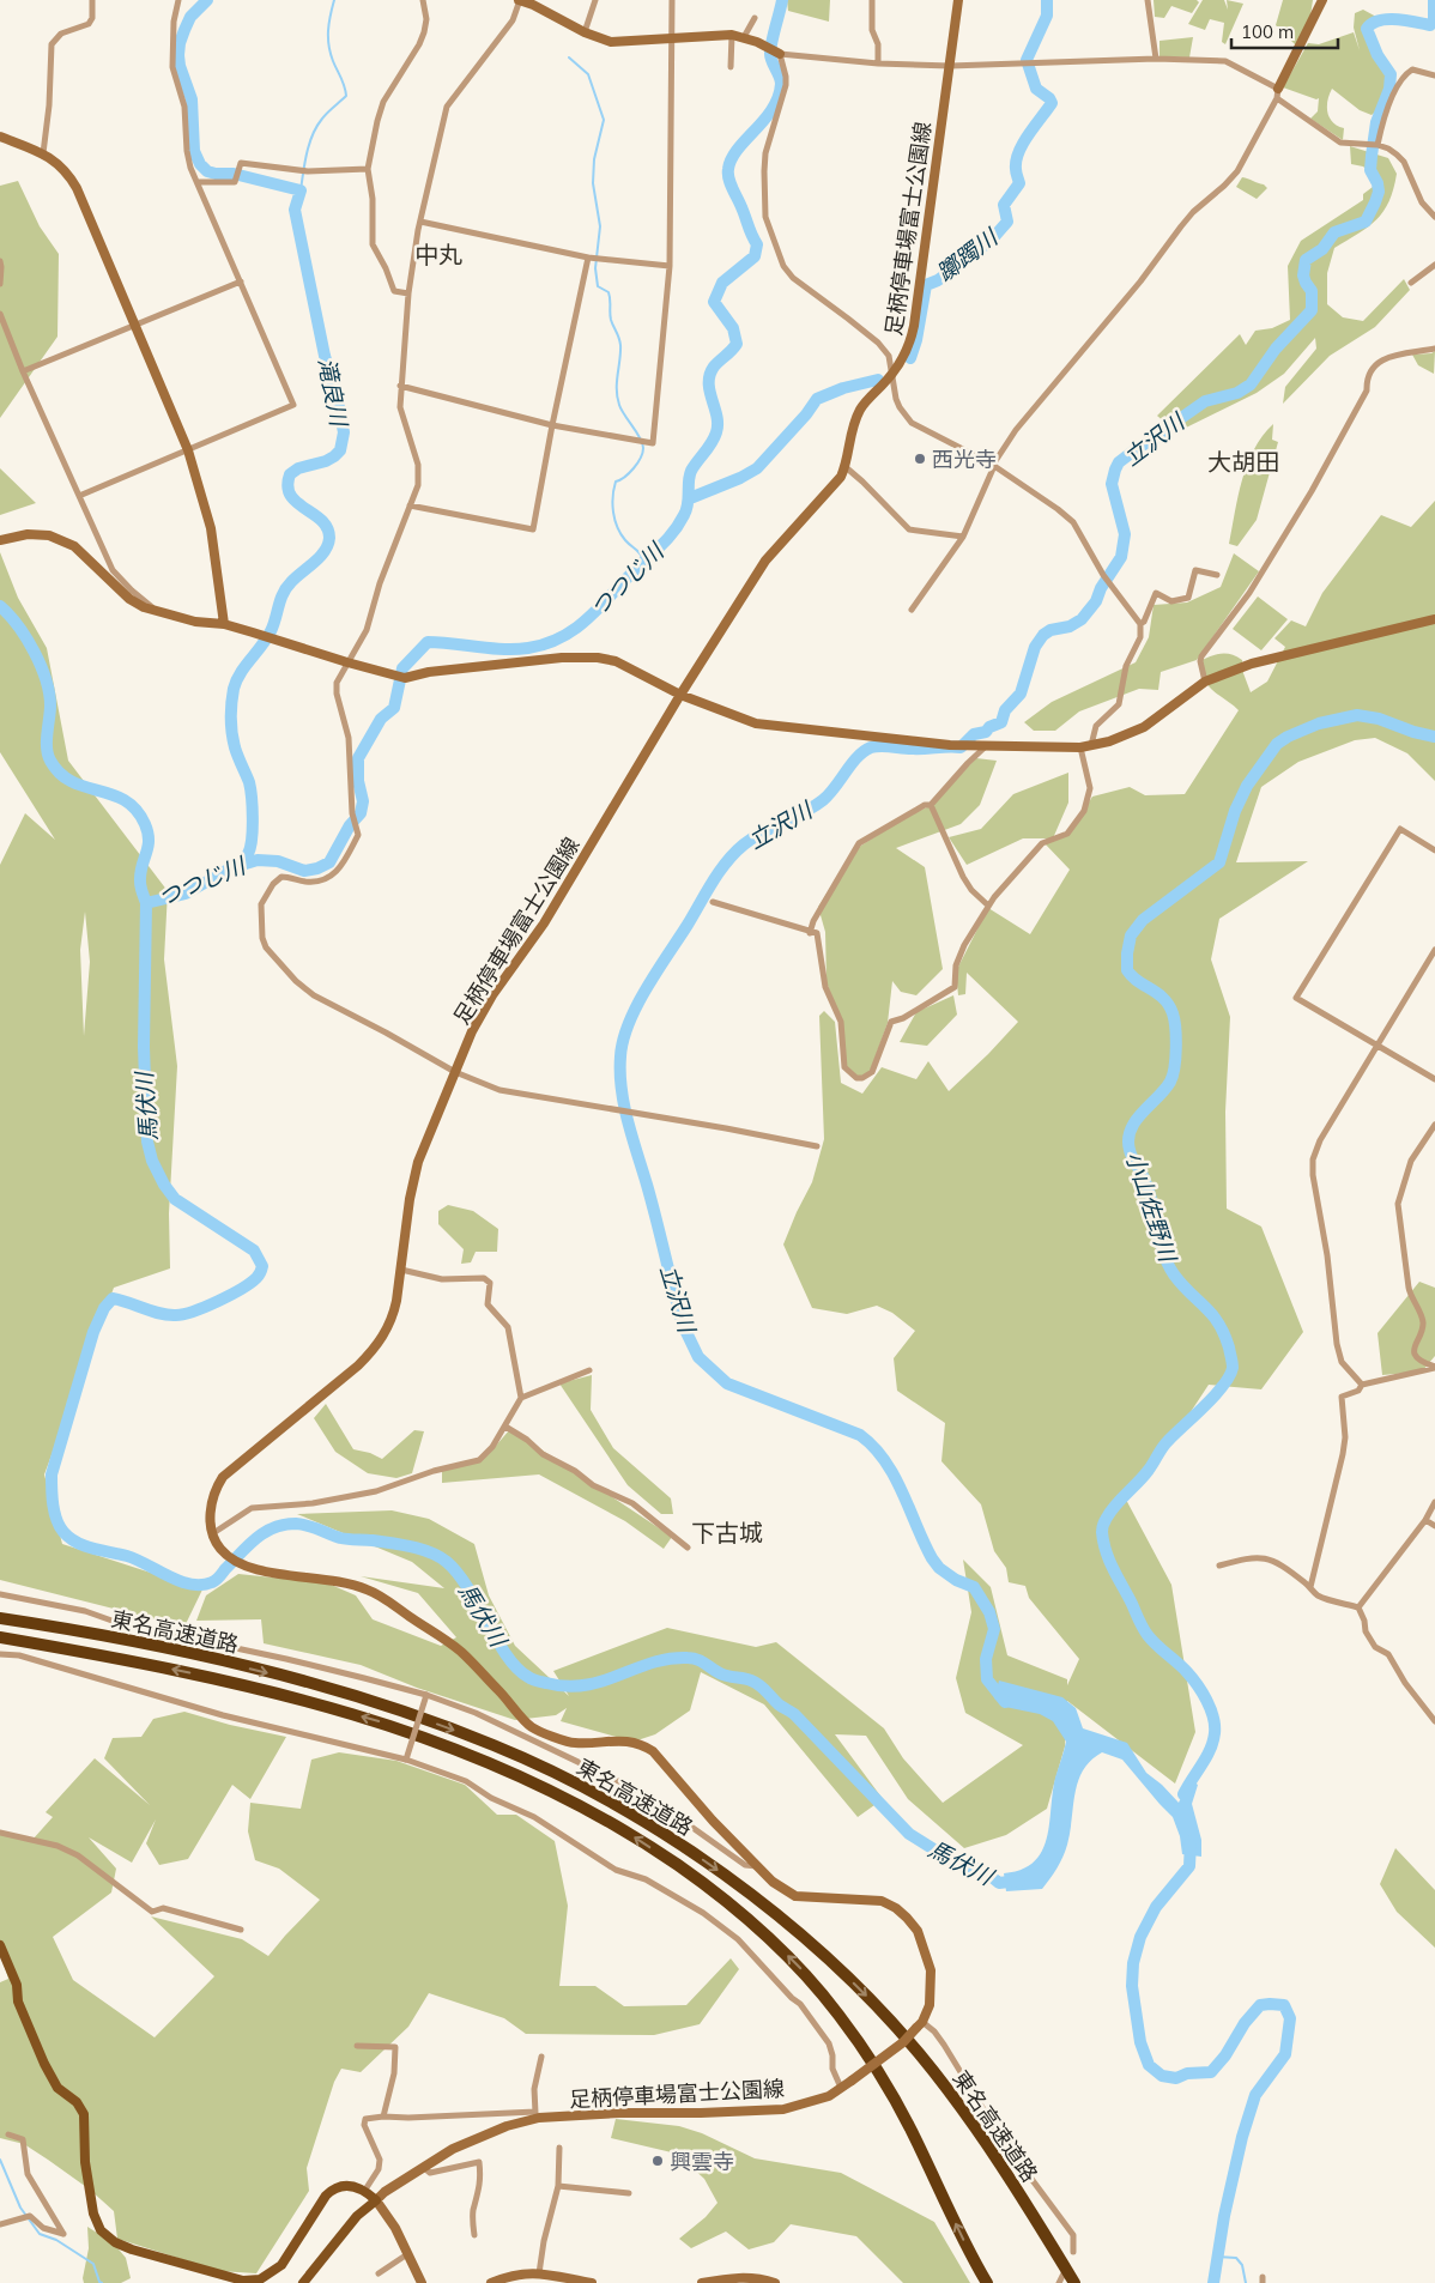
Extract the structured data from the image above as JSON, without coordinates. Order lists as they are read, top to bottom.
{
  "streets": {
    "highway": ["東名高速道路"],
    "main road": ["足柄停車場富士公園線"]
  },
  "districts": ["中丸", "大胡田", "下古城"],
  "water": [
    "躑躅川",
    "滝良川",
    "立沢川",
    "つつじ川",
    "馬伏川",
    "小山佐野川"
  ],
  "places": ["西光寺", "興雲寺"],
  "scale_bar": "100 m"
}
